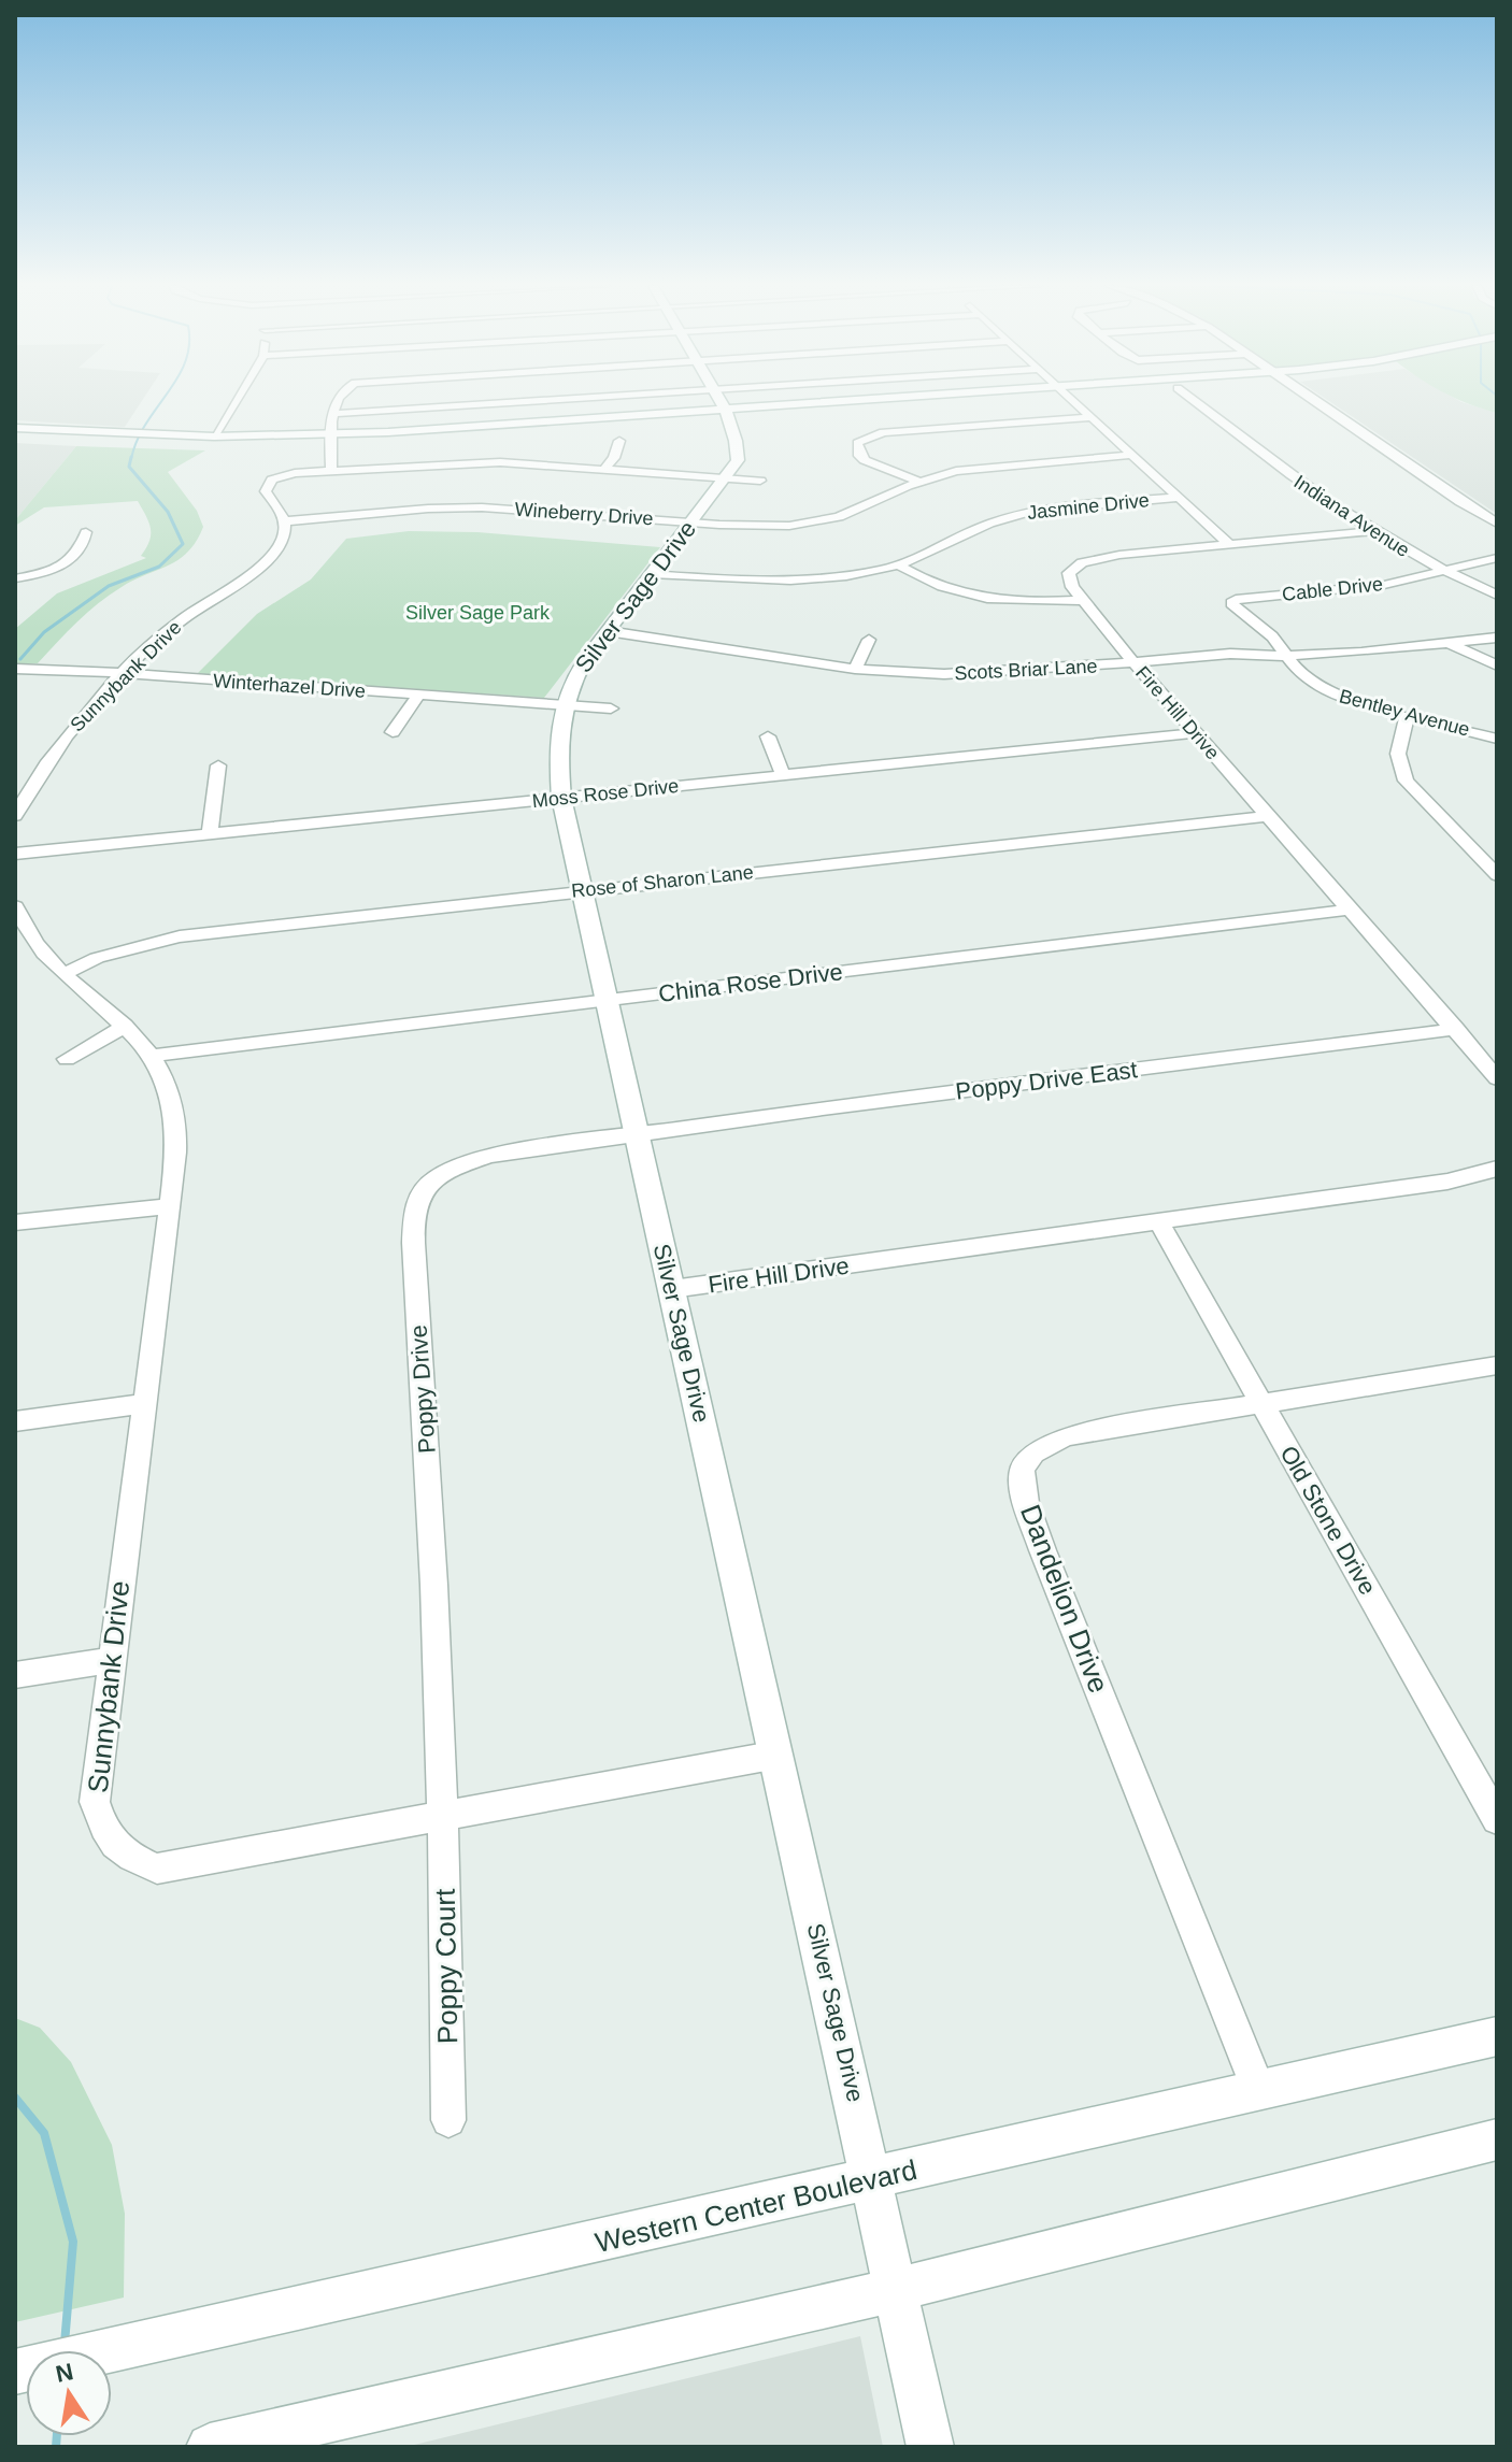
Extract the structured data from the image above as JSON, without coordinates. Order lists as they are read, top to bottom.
{
  "streets": {
    "main road": ["Silver Sage Drive", "Western Center Boulevard"],
    "street": [
      "Jasmine Drive",
      "Wineberry Drive",
      "Indiana Avenue",
      "Cable Drive",
      "Scots Briar Lane",
      "Sunnybank Drive",
      "Winterhazel Drive",
      "Fire Hill Drive",
      "Bentley Avenue",
      "Moss Rose Drive",
      "Rose of Sharon Lane",
      "China Rose Drive",
      "Poppy Drive East",
      "Poppy Drive",
      "Old Stone Drive",
      "Dandelion Drive",
      "Poppy Court"
    ]
  },
  "crossings": [
    ["Jasmine Drive", "Silver Sage Drive"],
    ["Wineberry Drive", "Silver Sage Drive"],
    ["Wineberry Drive", "Sunnybank Drive"],
    ["Indiana Avenue", "Cable Drive"],
    ["Cable Drive", "Scots Briar Lane"],
    ["Cable Drive", "Bentley Avenue"],
    ["Silver Sage Drive", "Scots Briar Lane"],
    ["Silver Sage Drive", "Sunnybank Drive"],
    ["Silver Sage Drive", "Winterhazel Drive"],
    ["Silver Sage Drive", "Fire Hill Drive"],
    ["Silver Sage Drive", "Moss Rose Drive"],
    ["Silver Sage Drive", "Rose of Sharon Lane"],
    ["Silver Sage Drive", "China Rose Drive"],
    ["Silver Sage Drive", "Poppy Drive East"],
    ["Silver Sage Drive", "Poppy Drive"],
    ["Silver Sage Drive", "Western Center Boulevard"],
    ["Scots Briar Lane", "Fire Hill Drive"],
    ["Scots Briar Lane", "Bentley Avenue"],
    ["Sunnybank Drive", "Winterhazel Drive"],
    ["Sunnybank Drive", "Rose of Sharon Lane"],
    ["Sunnybank Drive", "China Rose Drive"],
    ["Sunnybank Drive", "Poppy Drive"],
    ["Sunnybank Drive", "Poppy Court"],
    ["Fire Hill Drive", "Moss Rose Drive"],
    ["Fire Hill Drive", "Rose of Sharon Lane"],
    ["Fire Hill Drive", "China Rose Drive"],
    ["Fire Hill Drive", "Poppy Drive East"],
    ["Fire Hill Drive", "Old Stone Drive"],
    ["Poppy Drive East", "Poppy Drive"],
    ["Poppy Drive", "Poppy Court"],
    ["Old Stone Drive", "Dandelion Drive"],
    ["Dandelion Drive", "Western Center Boulevard"]
  ],
  "parks": ["Silver Sage Park"],
  "north": "top"
}
